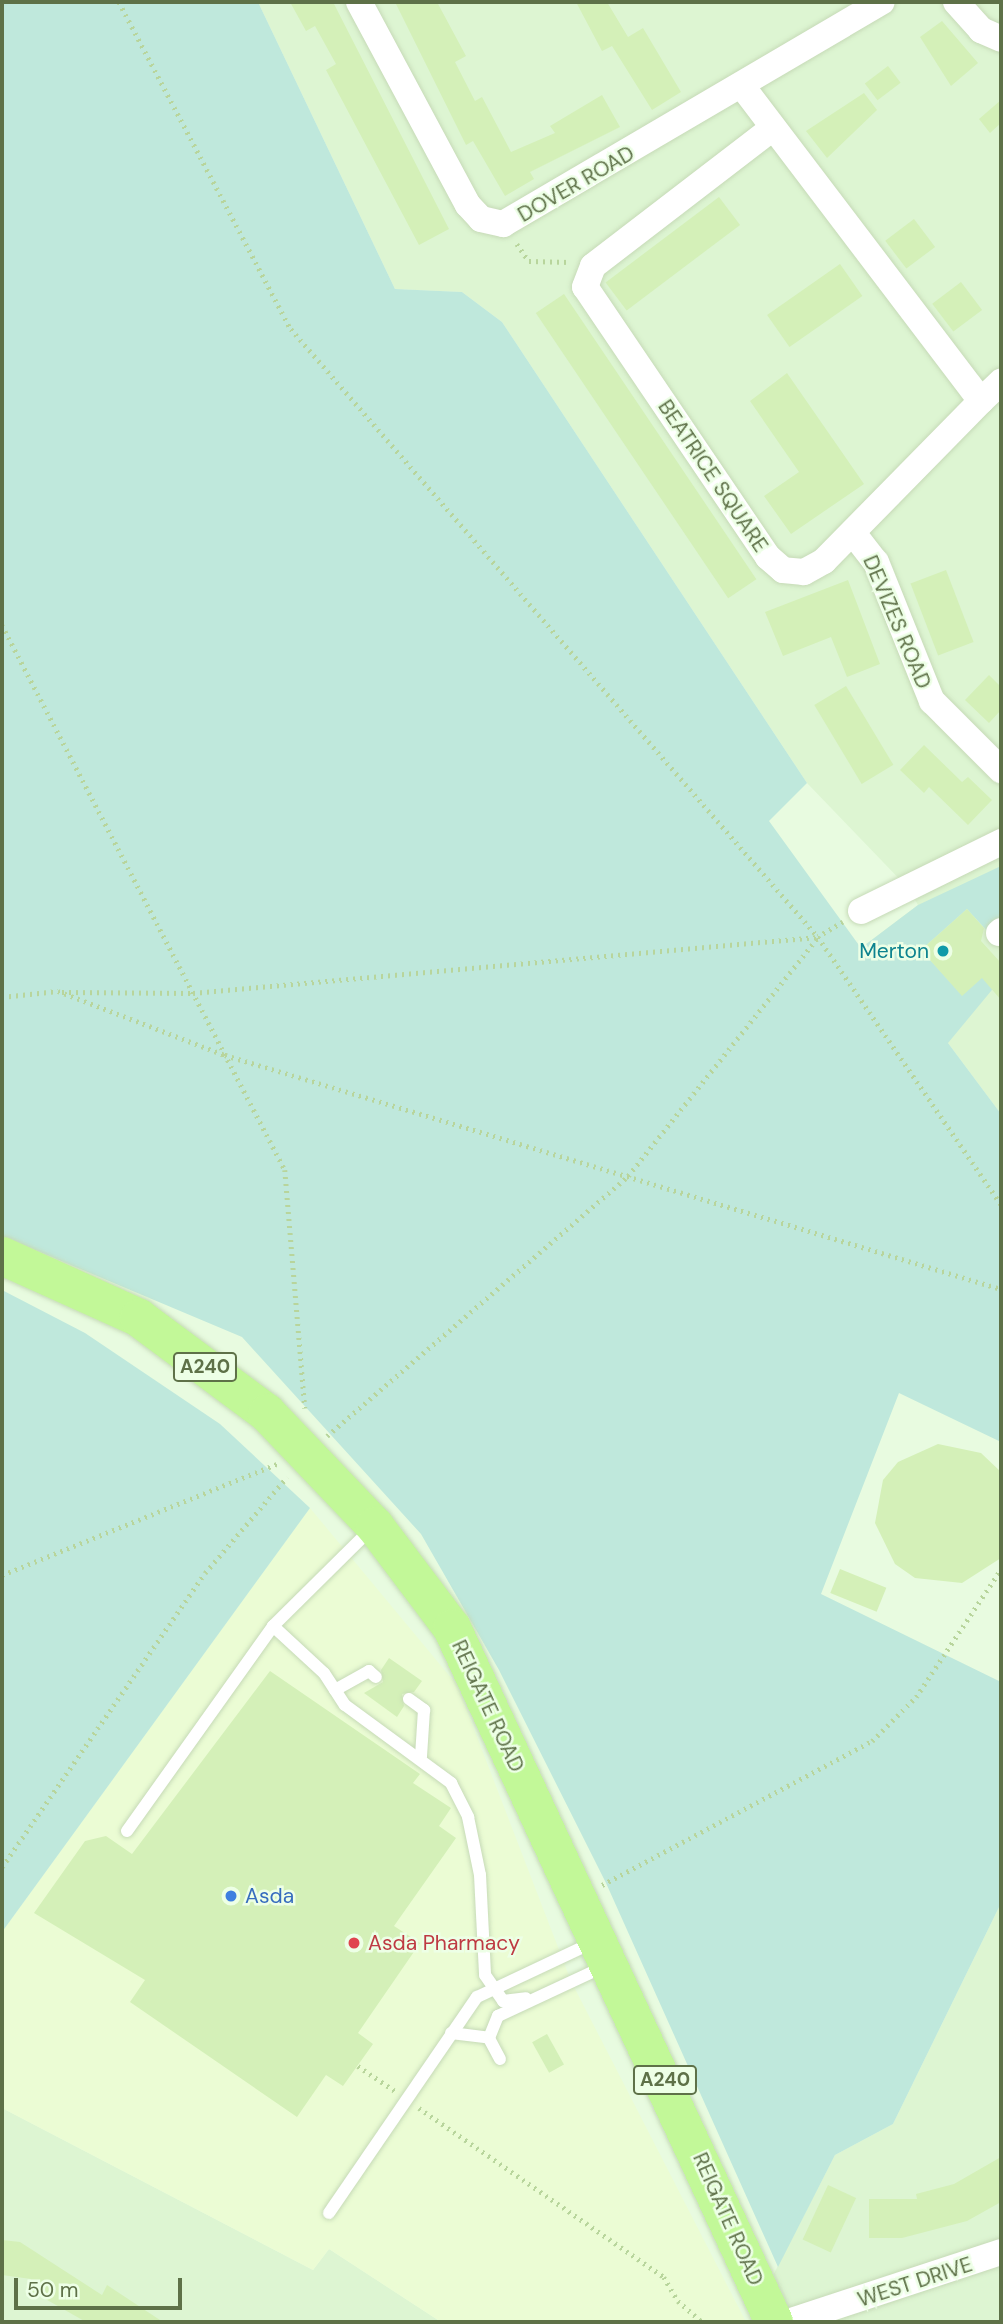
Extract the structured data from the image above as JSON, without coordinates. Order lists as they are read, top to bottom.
{
  "streets": {
    "highway": ["A240", "REIGATE ROAD"],
    "street": [
      "DOVER ROAD",
      "BEATRICE SQUARE",
      "DEVIZES ROAD",
      "WEST DRIVE"
    ]
  },
  "crossings": [
    ["BEATRICE SQUARE", "DEVIZES ROAD"]
  ],
  "places": ["Merton", "Asda", "Asda Pharmacy"],
  "scale_bar": "50 m"
}
